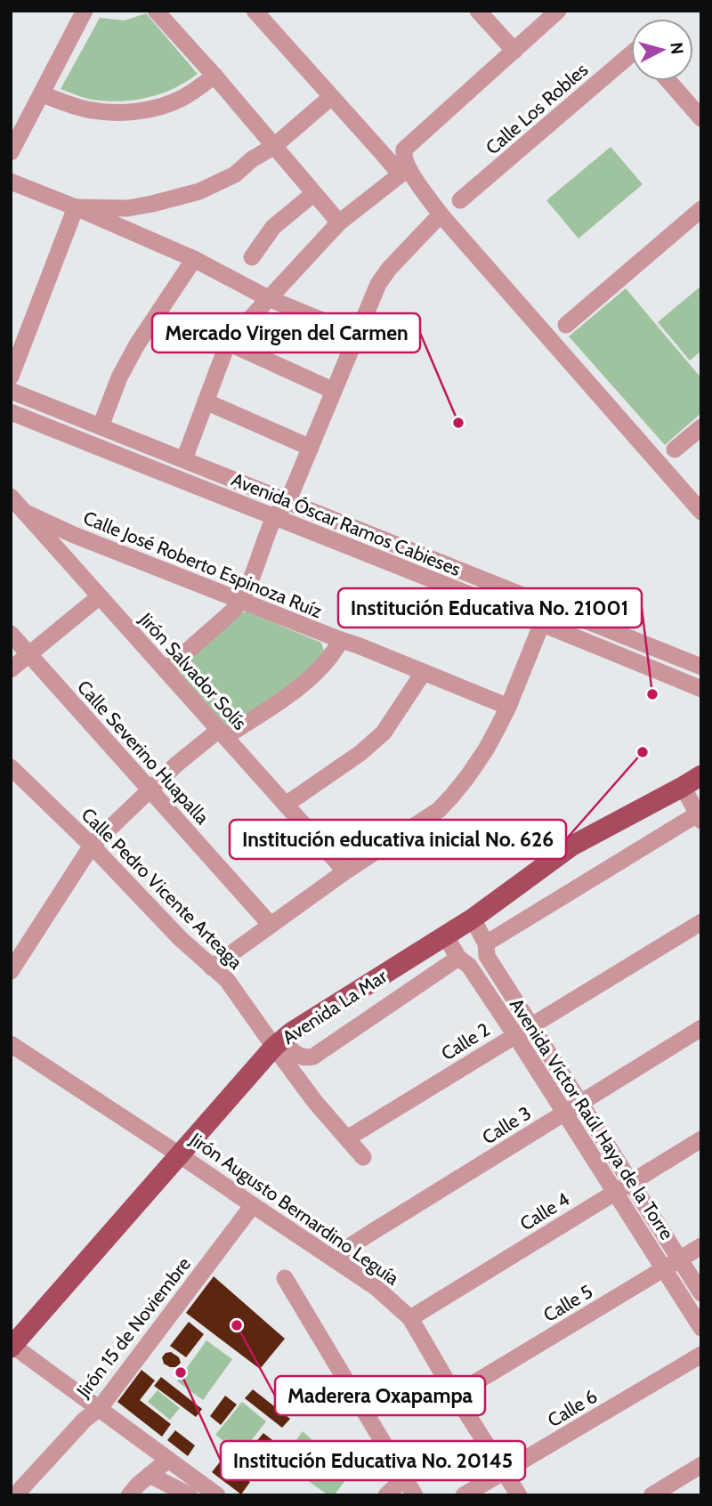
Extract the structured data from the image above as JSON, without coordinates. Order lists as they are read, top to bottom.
{
  "streets": {
    "main road": ["Avenida La Mar"],
    "street": [
      "Calle Los Robles",
      "Avenida Óscar Ramos Cabieses",
      "Calle José Roberto Espinoza Ruíz",
      "Jirón Salvador Solís",
      "Calle Severino Huapalla",
      "Calle Pedro Vicente Arteaga",
      "Calle 2",
      "Avenida Víctor Raúl Haya de la Torre",
      "Calle 3",
      "Jirón Augusto Bernardino Leguía",
      "Calle 4",
      "Calle 5",
      "Jirón 15 de Noviembre",
      "Calle 6"
    ]
  },
  "crossings": [
    ["Calle José Roberto Espinoza Ruíz", "Jirón Salvador Solís"],
    ["Calle Pedro Vicente Arteaga", "Avenida La Mar"],
    ["Calle Pedro Vicente Arteaga", "Calle 2"],
    ["Avenida La Mar", "Avenida Víctor Raúl Haya de la Torre"],
    ["Avenida La Mar", "Jirón Augusto Bernardino Leguía"],
    ["Calle 2", "Avenida Víctor Raúl Haya de la Torre"],
    ["Avenida Víctor Raúl Haya de la Torre", "Calle 3"],
    ["Avenida Víctor Raúl Haya de la Torre", "Calle 4"],
    ["Avenida Víctor Raúl Haya de la Torre", "Calle 5"],
    ["Calle 3", "Jirón Augusto Bernardino Leguía"],
    ["Jirón Augusto Bernardino Leguía", "Calle 4"],
    ["Jirón Augusto Bernardino Leguía", "Calle 5"],
    ["Jirón Augusto Bernardino Leguía", "Jirón 15 de Noviembre"],
    ["Jirón Augusto Bernardino Leguía", "Calle 6"]
  ],
  "places": [
    "Mercado Virgen del Carmen",
    "Institución Educativa No. 21001",
    "Institución educativa inicial No. 626",
    "Maderera Oxapampa",
    "Institución Educativa No. 20145"
  ],
  "north": "right"
}
